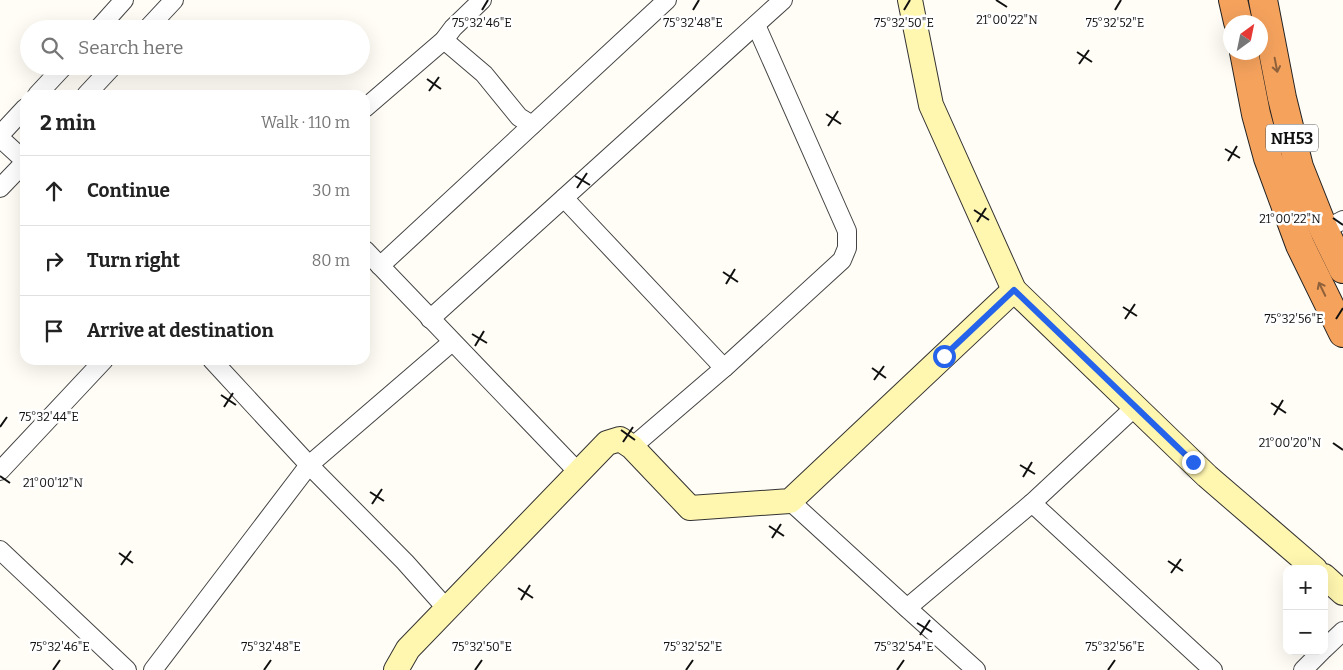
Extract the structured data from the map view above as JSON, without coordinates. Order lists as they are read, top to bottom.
{
  "streets": {
    "highway": ["NH53"]
  },
  "north": "top right",
  "page": {
    "search": "Search here",
    "heading": ["2 min", "Walk · 110 m"],
    "list": [
      ["Continue", "30 m"],
      ["Turn right", "80 m"],
      "Arrive at destination"
    ],
    "map_buttons": ["+", "−"]
  },
  "coordinates": [
    "21°00'22\"N",
    "75°32'46\"E",
    "75°32'48\"E",
    "75°32'50\"E",
    "75°32'52\"E",
    "75°32'56\"E",
    "75°32'44\"E",
    "21°00'20\"N",
    "21°00'12\"N",
    "75°32'54\"E"
  ]
}
